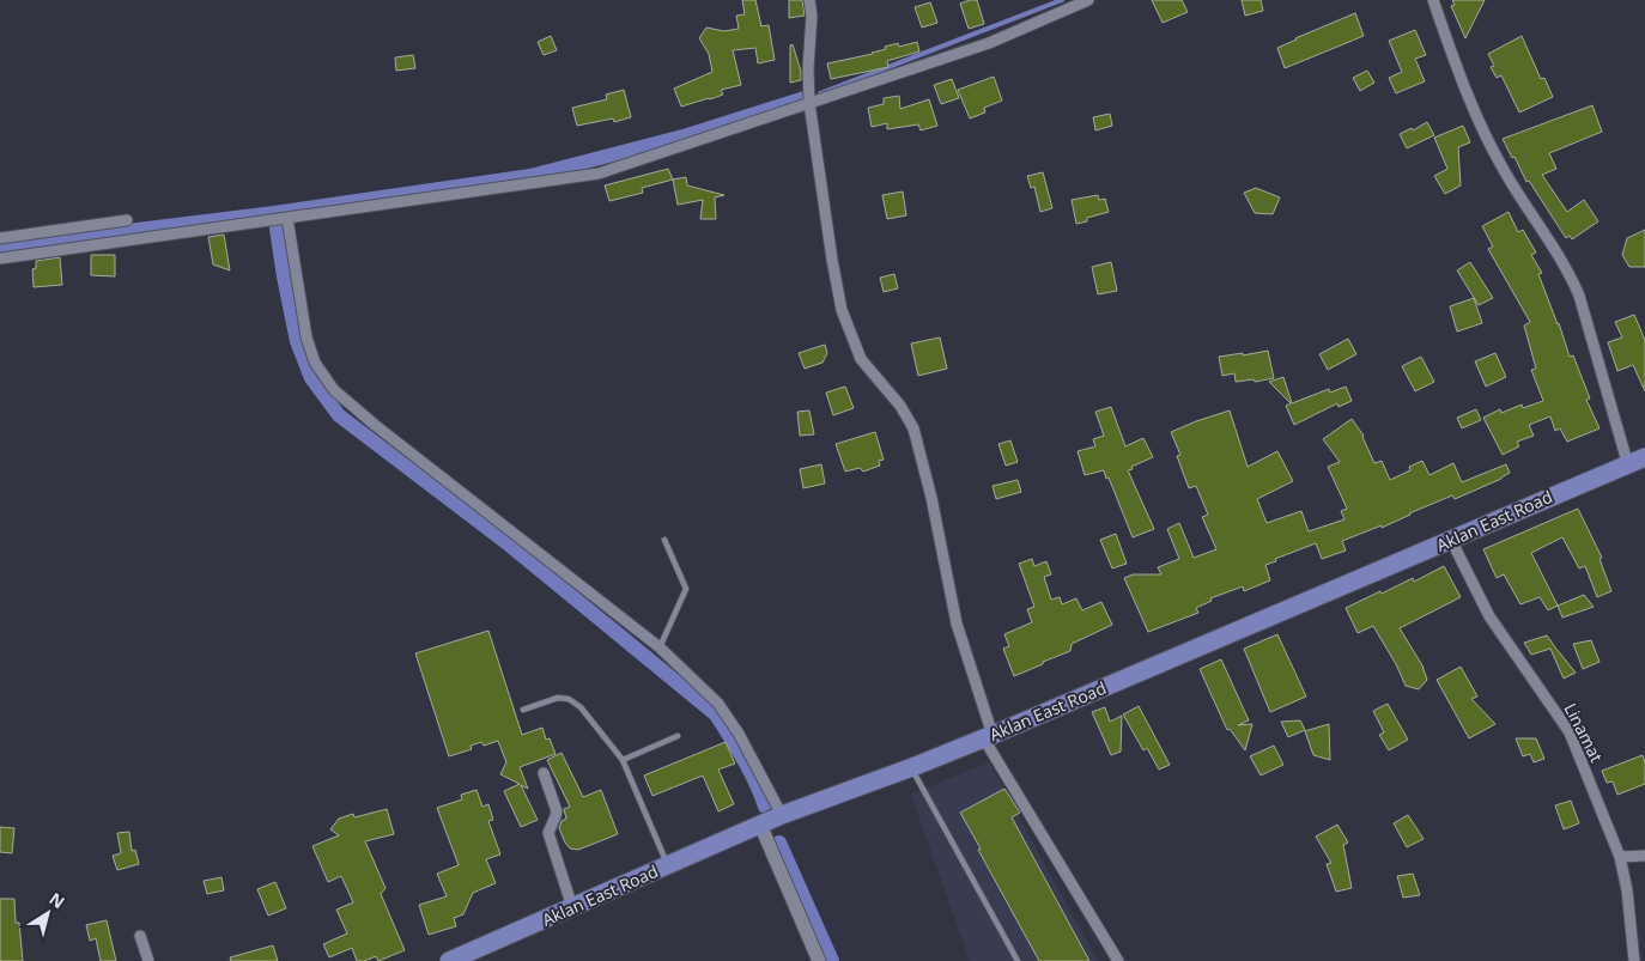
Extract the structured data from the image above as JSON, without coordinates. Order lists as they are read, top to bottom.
{
  "streets": {
    "main road": ["Aklan East Road"],
    "street": ["Linamat"]
  },
  "crossings": [
    ["Aklan East Road", "Linamat"]
  ],
  "north": "top right"
}
